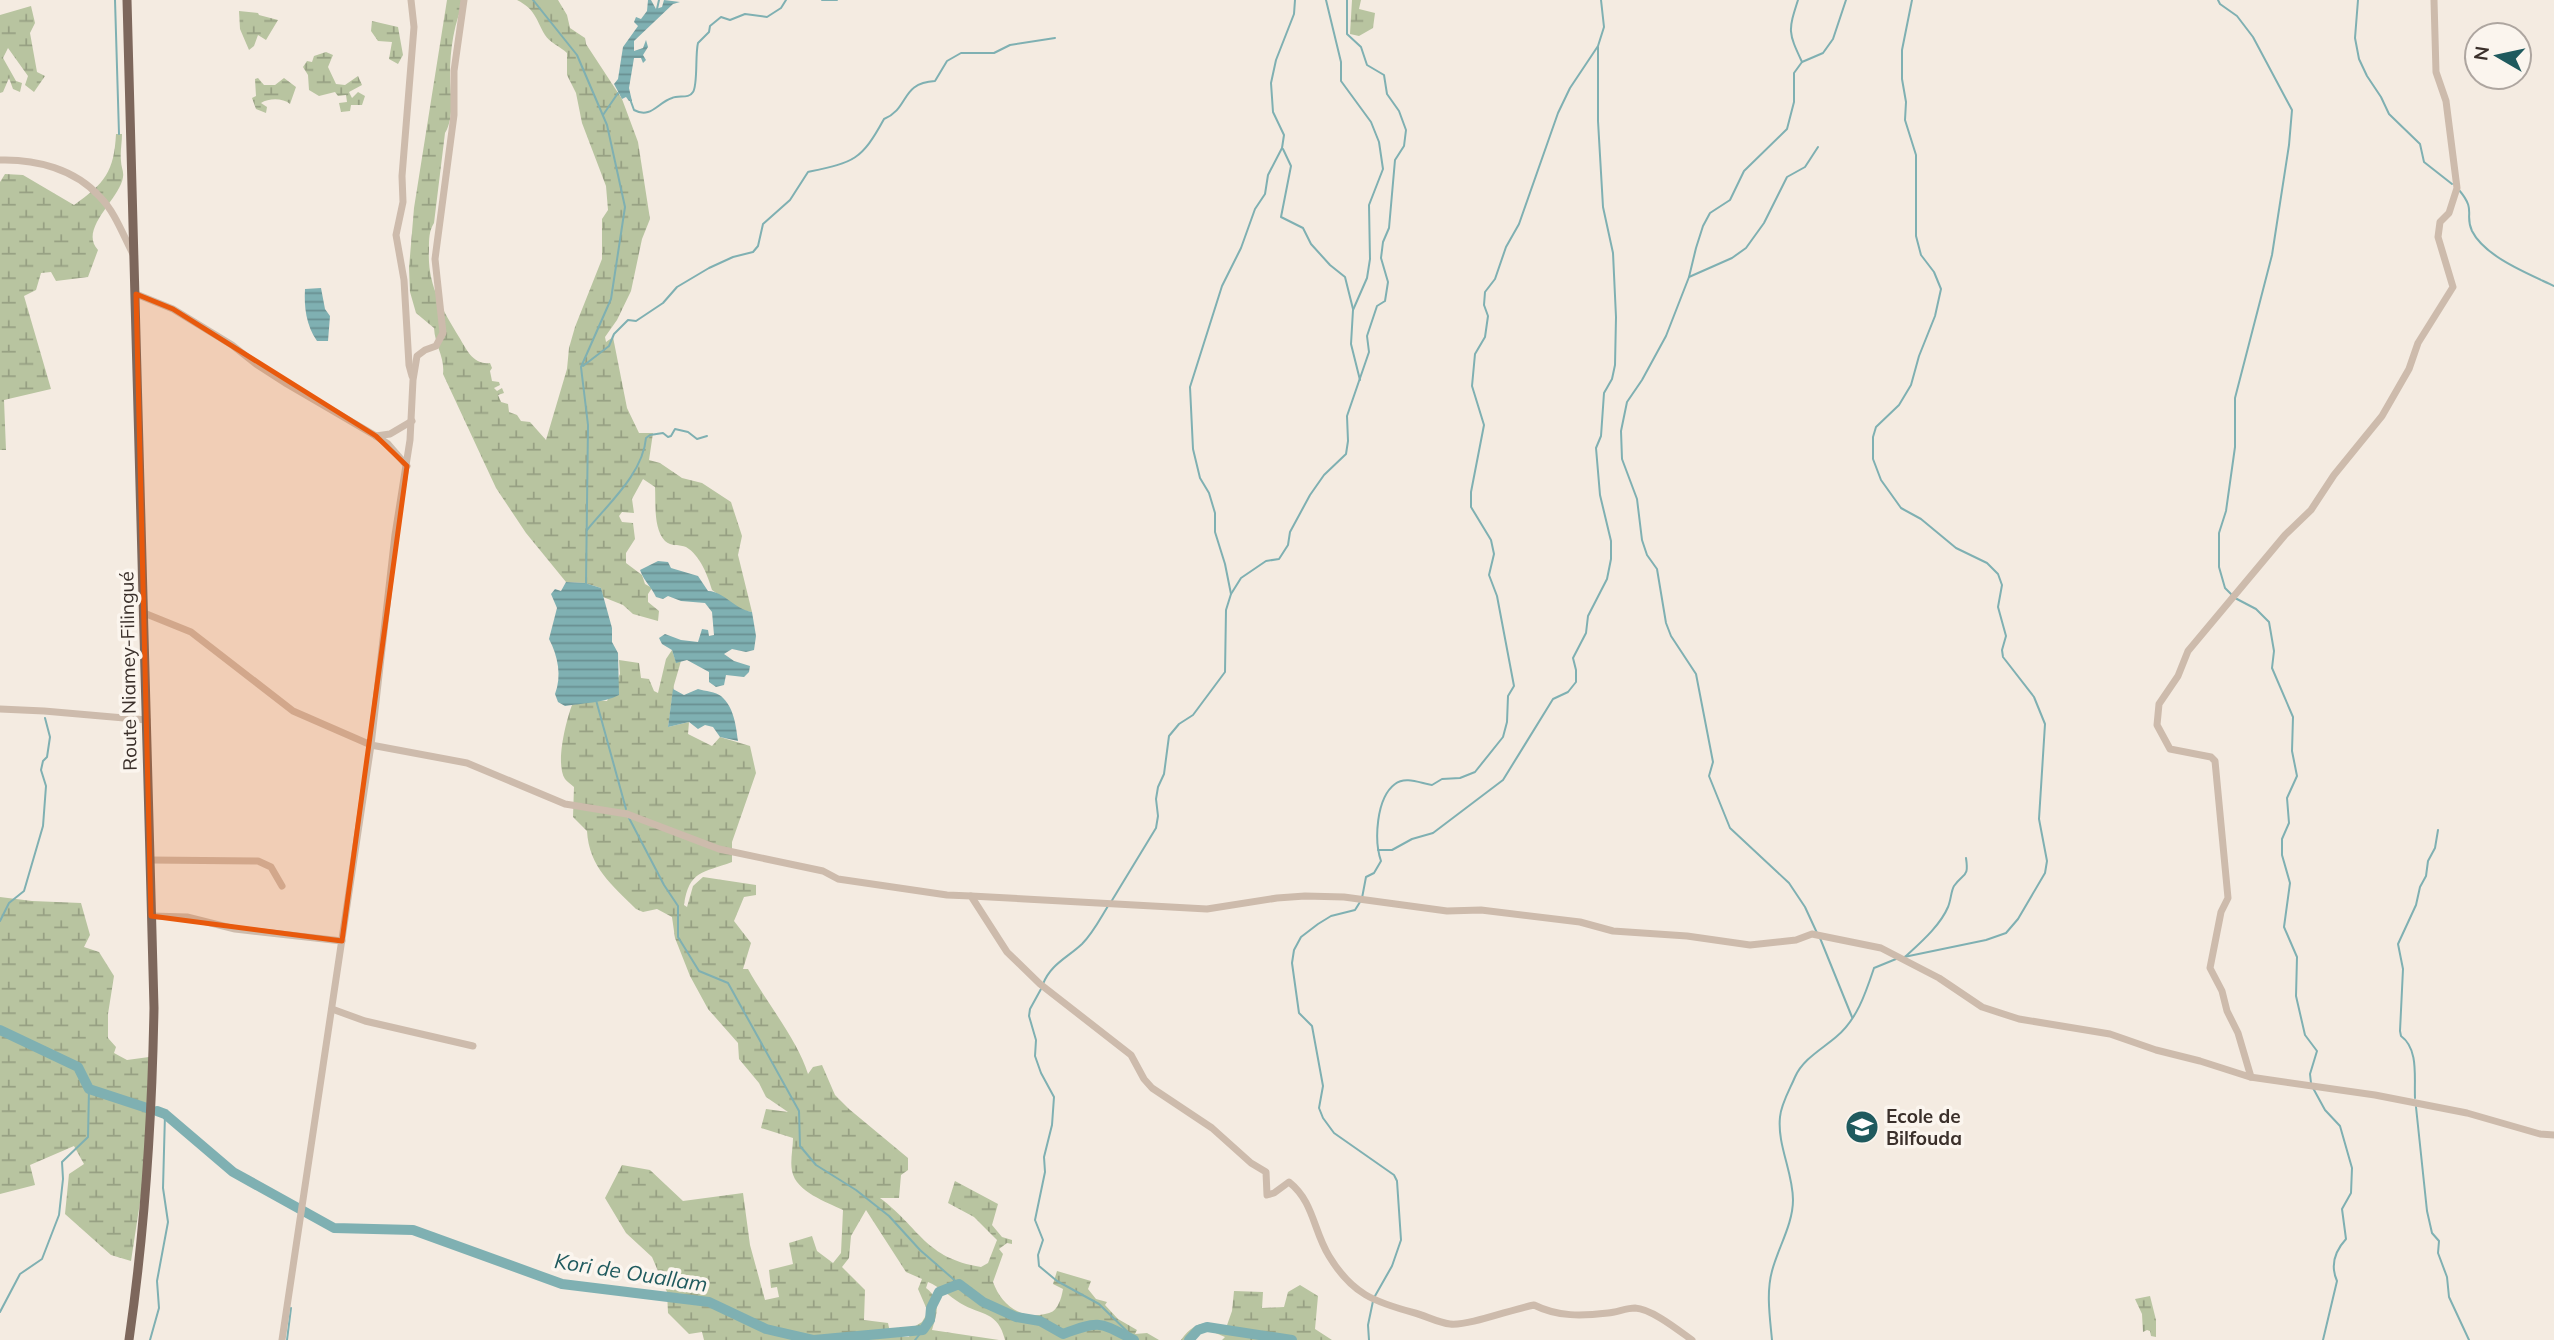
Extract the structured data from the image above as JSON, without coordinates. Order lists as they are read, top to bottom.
{
  "streets": {
    "main road": ["Route Niamey-Filingué"]
  },
  "water": ["Kori de Ouallam"],
  "places": {
    "school or university": ["Ecole de Bilfouda"]
  },
  "north": "left"
}
